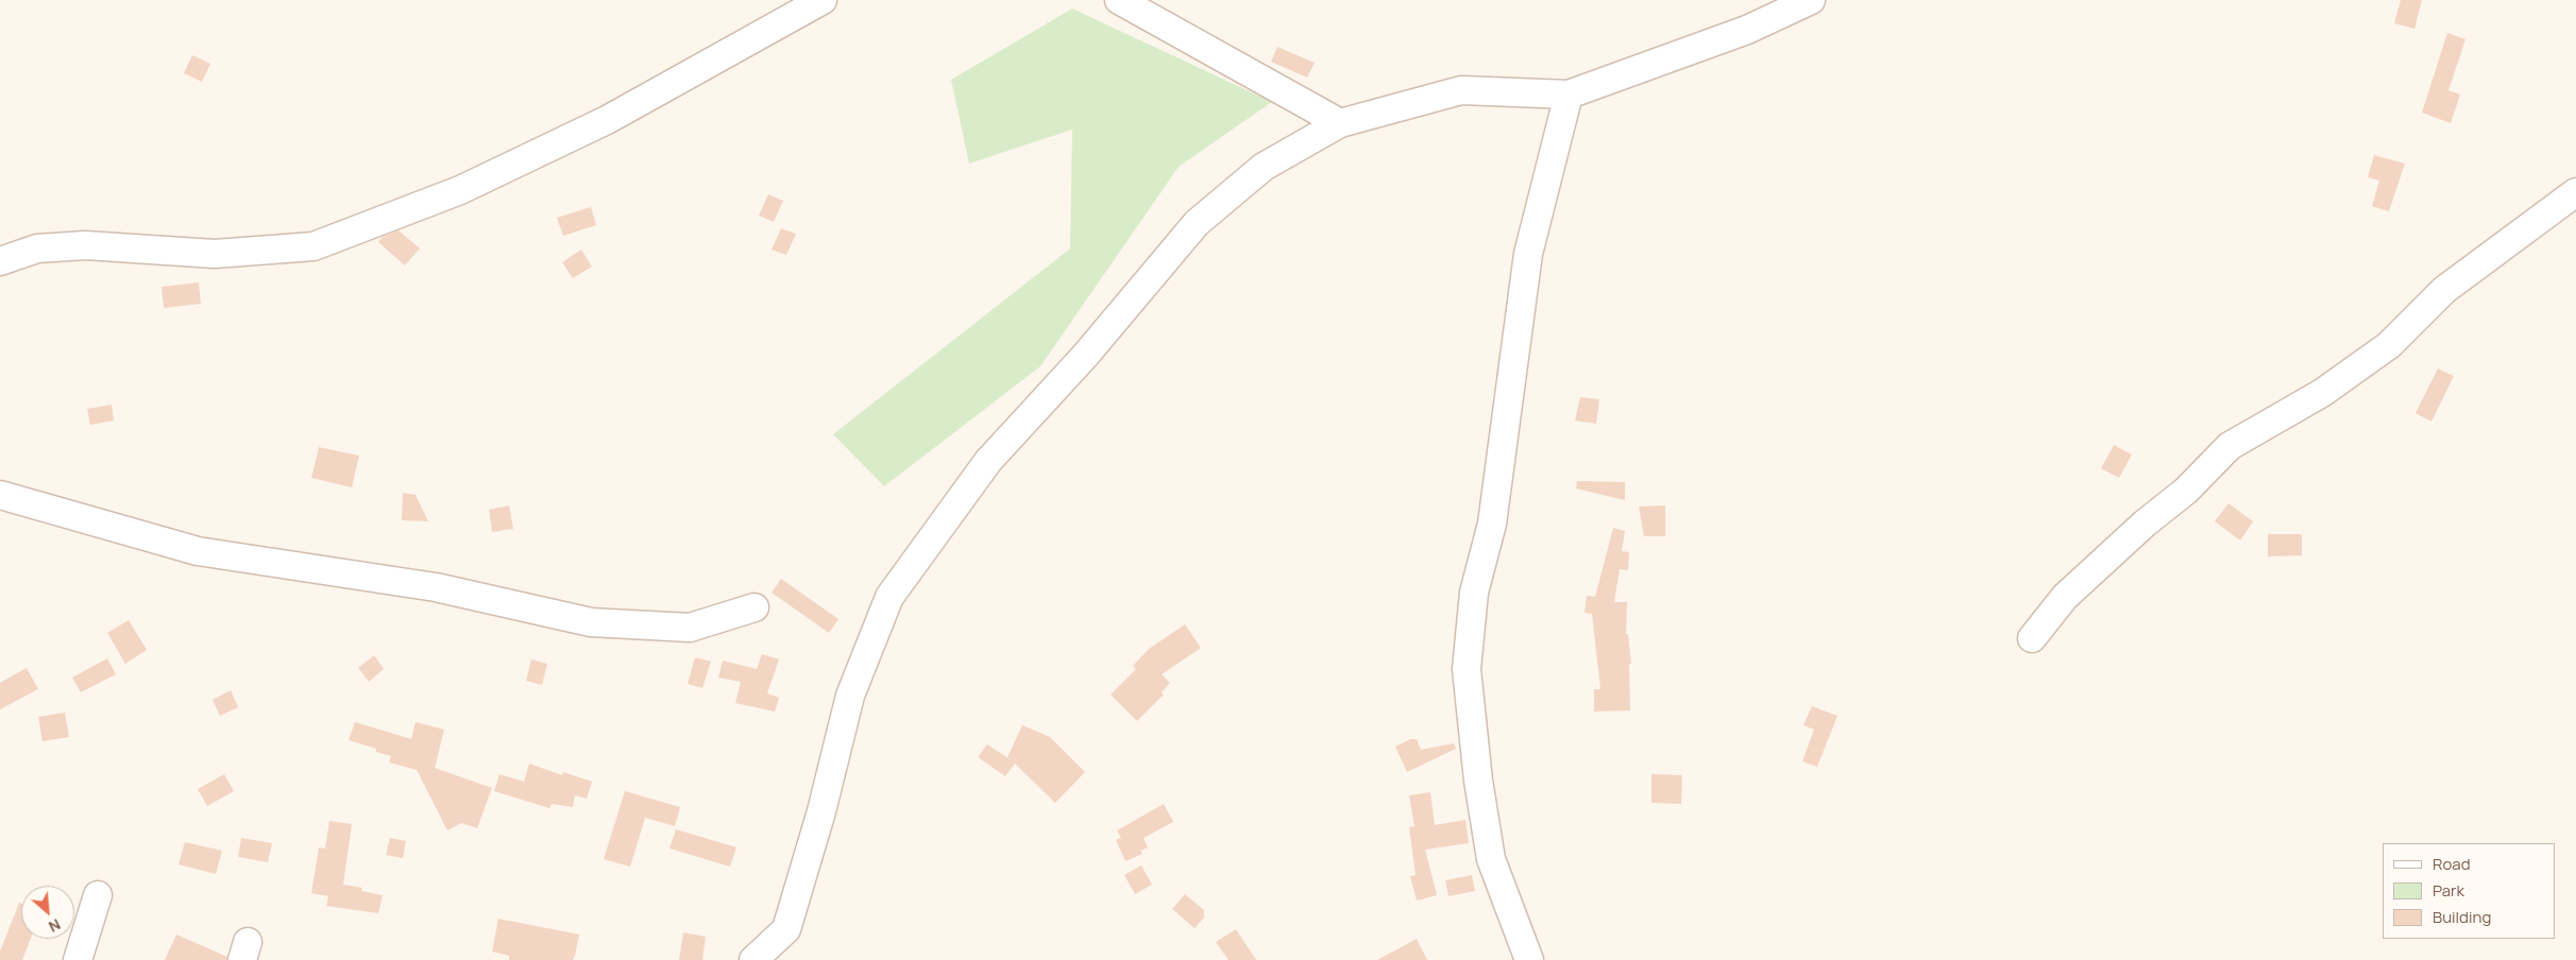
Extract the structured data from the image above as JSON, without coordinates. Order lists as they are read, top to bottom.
{
  "legend": ["Road", "Park", "Building"],
  "north": "bottom right"
}
